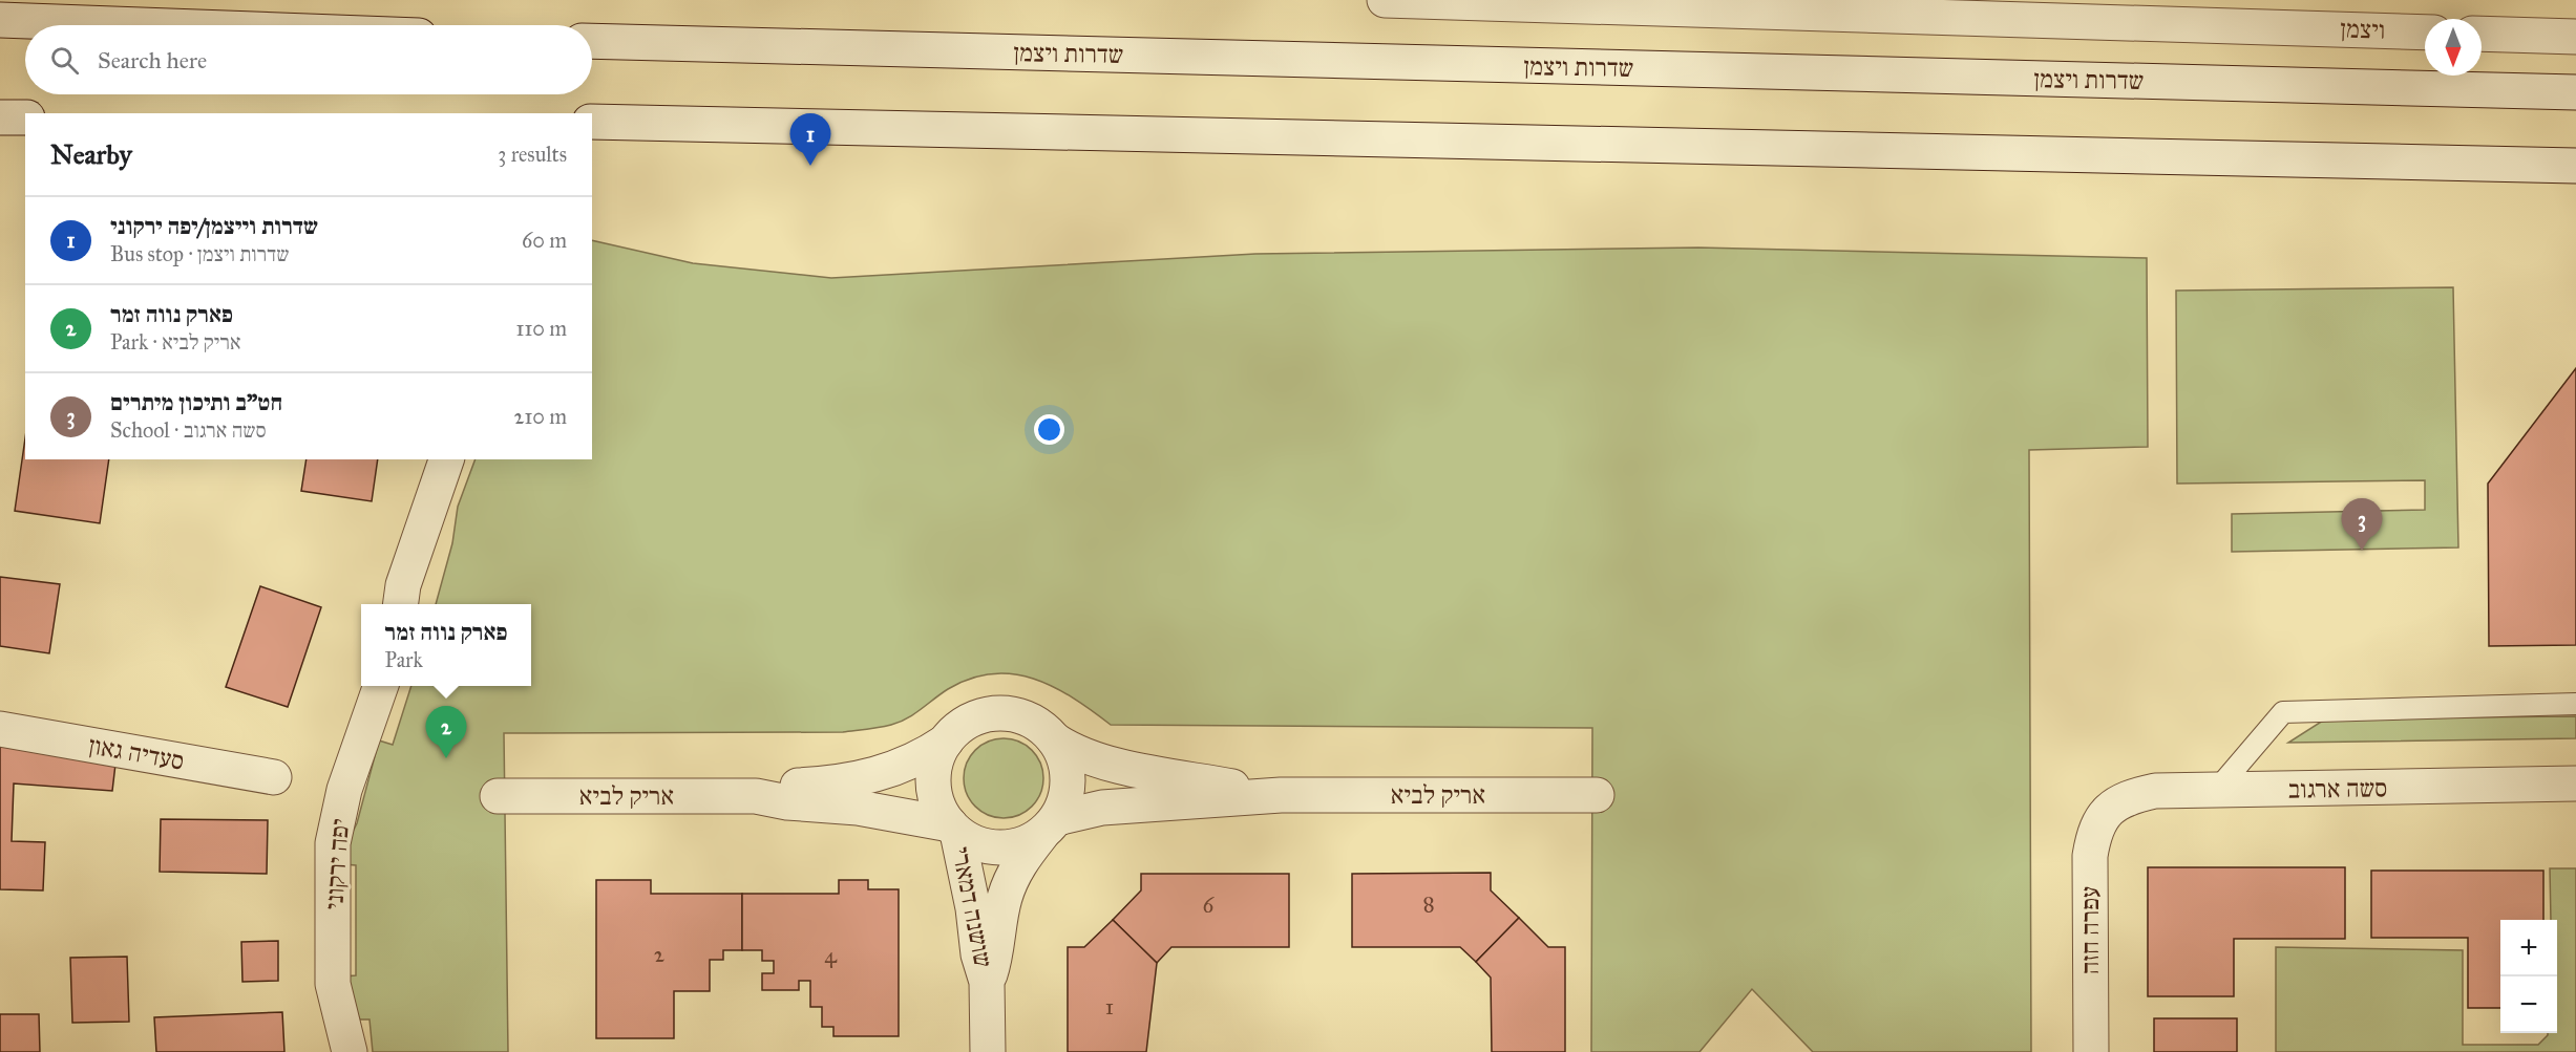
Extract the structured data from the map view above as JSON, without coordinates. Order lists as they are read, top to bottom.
{
  "streets": {
    "street": [
      "ויצמן",
      "שדרות ויצמן",
      "סעדיה גאון",
      "סשה ארגוב",
      "אריק לביא",
      "יפה ירקוני",
      "שושנה דמארי",
      "עפרה חזה"
    ]
  },
  "crossings": [
    ["סשה ארגוב", "עפרה חזה"],
    ["אריק לביא", "שושנה דמארי"]
  ],
  "house_numbers": [
    "8",
    "6",
    "2",
    "4",
    "1"
  ],
  "north": "bottom",
  "page": {
    "search": "Search here",
    "pins": ["1", "3", "2"],
    "heading": ["Nearby", "3 results"],
    "list": [
      {
        "mark": "1",
        "name": "שדרות וייצמן/יפה ירקוני",
        "note": "Bus stop · שדרות ויצמן",
        "value": "60 m"
      },
      {
        "mark": "2",
        "name": "פארק נווה זמר",
        "note": "Park · אריק לביא",
        "value": "110 m"
      },
      {
        "mark": "3",
        "name": "חט\"ב ותיכון מיתרים",
        "note": "School · סשה ארגוב",
        "value": "210 m"
      }
    ],
    "popup": ["פארק נווה זמר", "Park"],
    "map_buttons": ["+", "−"]
  }
}
